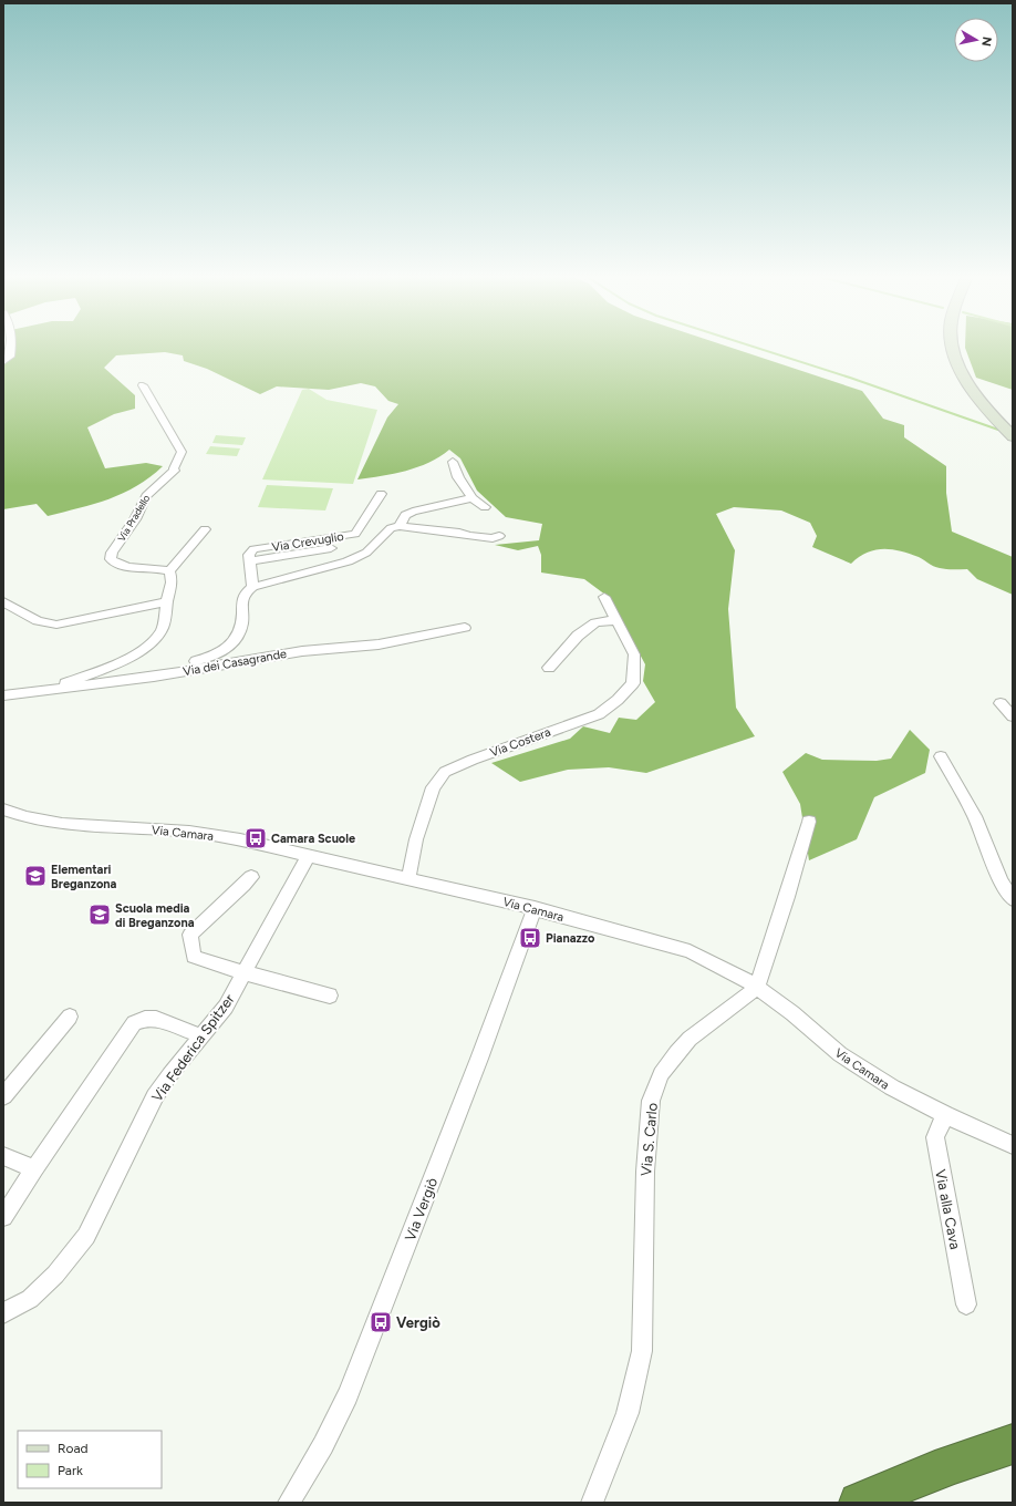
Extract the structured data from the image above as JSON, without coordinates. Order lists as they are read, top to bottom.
{
  "streets": {
    "street": [
      "Via Pradello",
      "Via Crevuglio",
      "Via dei Casagrande",
      "Via Costera",
      "Via Camara",
      "Via Federica Spitzer",
      "Via S. Carlo",
      "Via Vergiò",
      "Via alla Cava"
    ]
  },
  "crossings": [
    ["Via Costera", "Via Camara"],
    ["Via Camara", "Via Federica Spitzer"],
    ["Via Camara", "Via S. Carlo"],
    ["Via Camara", "Via Vergiò"],
    ["Via Camara", "Via alla Cava"]
  ],
  "places": {
    "bus stop": ["Camara Scuole", "Pianazzo", "Vergiò"],
    "school or university": ["Elementari Breganzona", "Scuola media di Breganzona"]
  },
  "legend": ["Road", "Park"],
  "north": "right"
}
